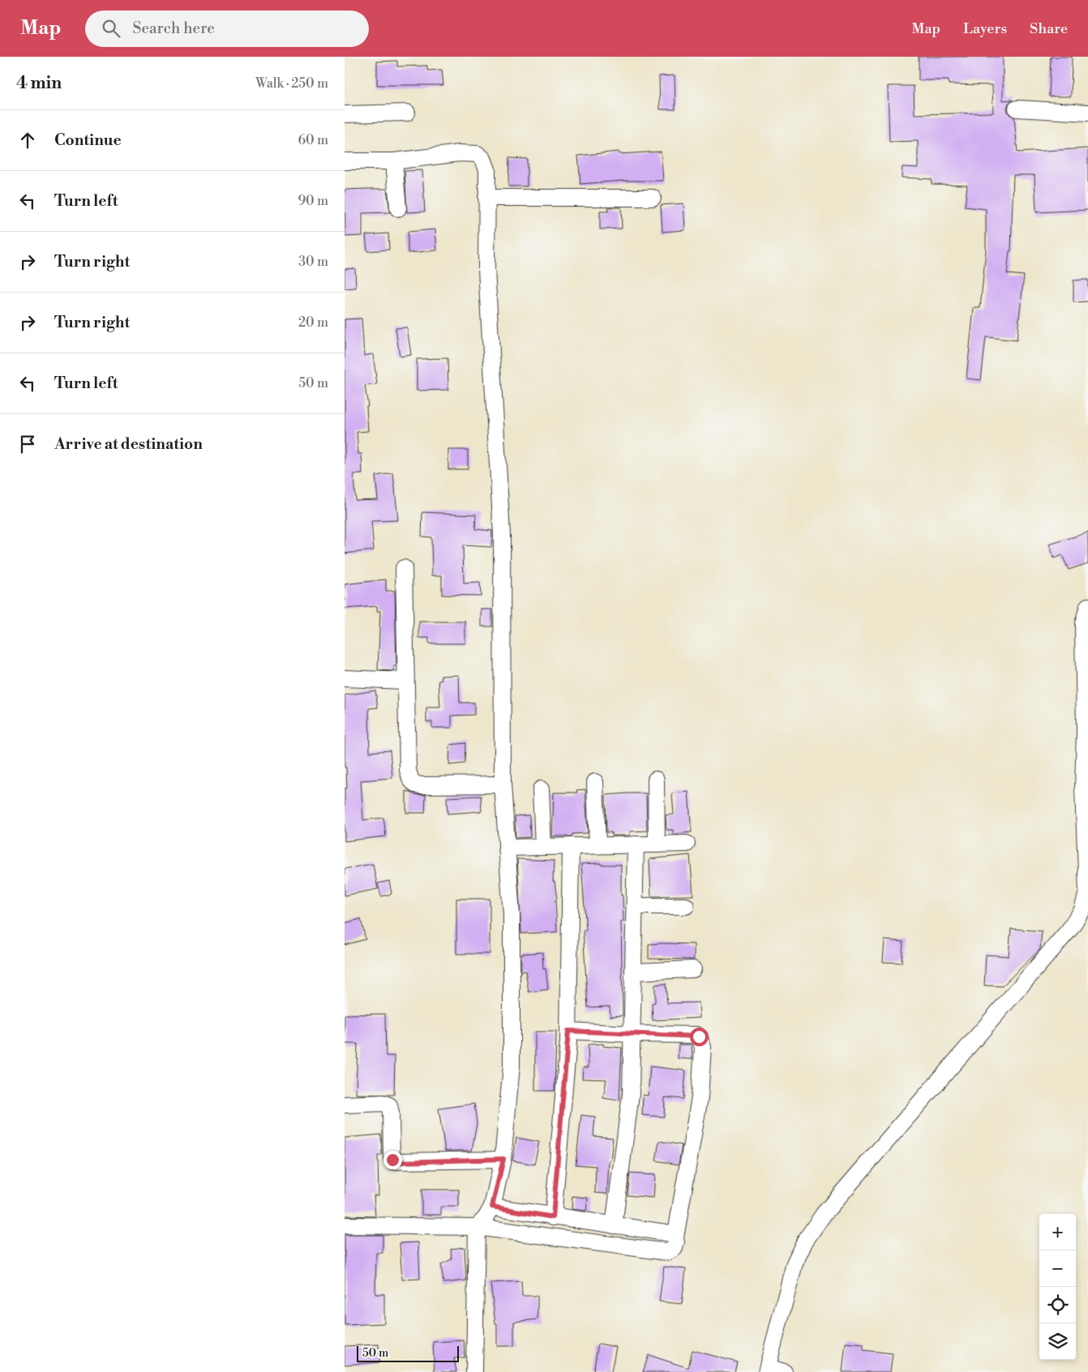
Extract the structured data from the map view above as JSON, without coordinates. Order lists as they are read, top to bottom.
{
  "scale_bar": "50 m",
  "page": {
    "header": "Map",
    "search": "Search here",
    "nav": ["Map", "Layers", "Share"],
    "heading": ["4 min", "Walk · 250 m"],
    "list": [
      ["Continue", "60 m"],
      ["Turn left", "90 m"],
      ["Turn right", "30 m"],
      ["Turn right", "20 m"],
      ["Turn left", "50 m"],
      "Arrive at destination"
    ],
    "map_buttons": ["+", "−"],
    "scale": "50 m"
  }
}
